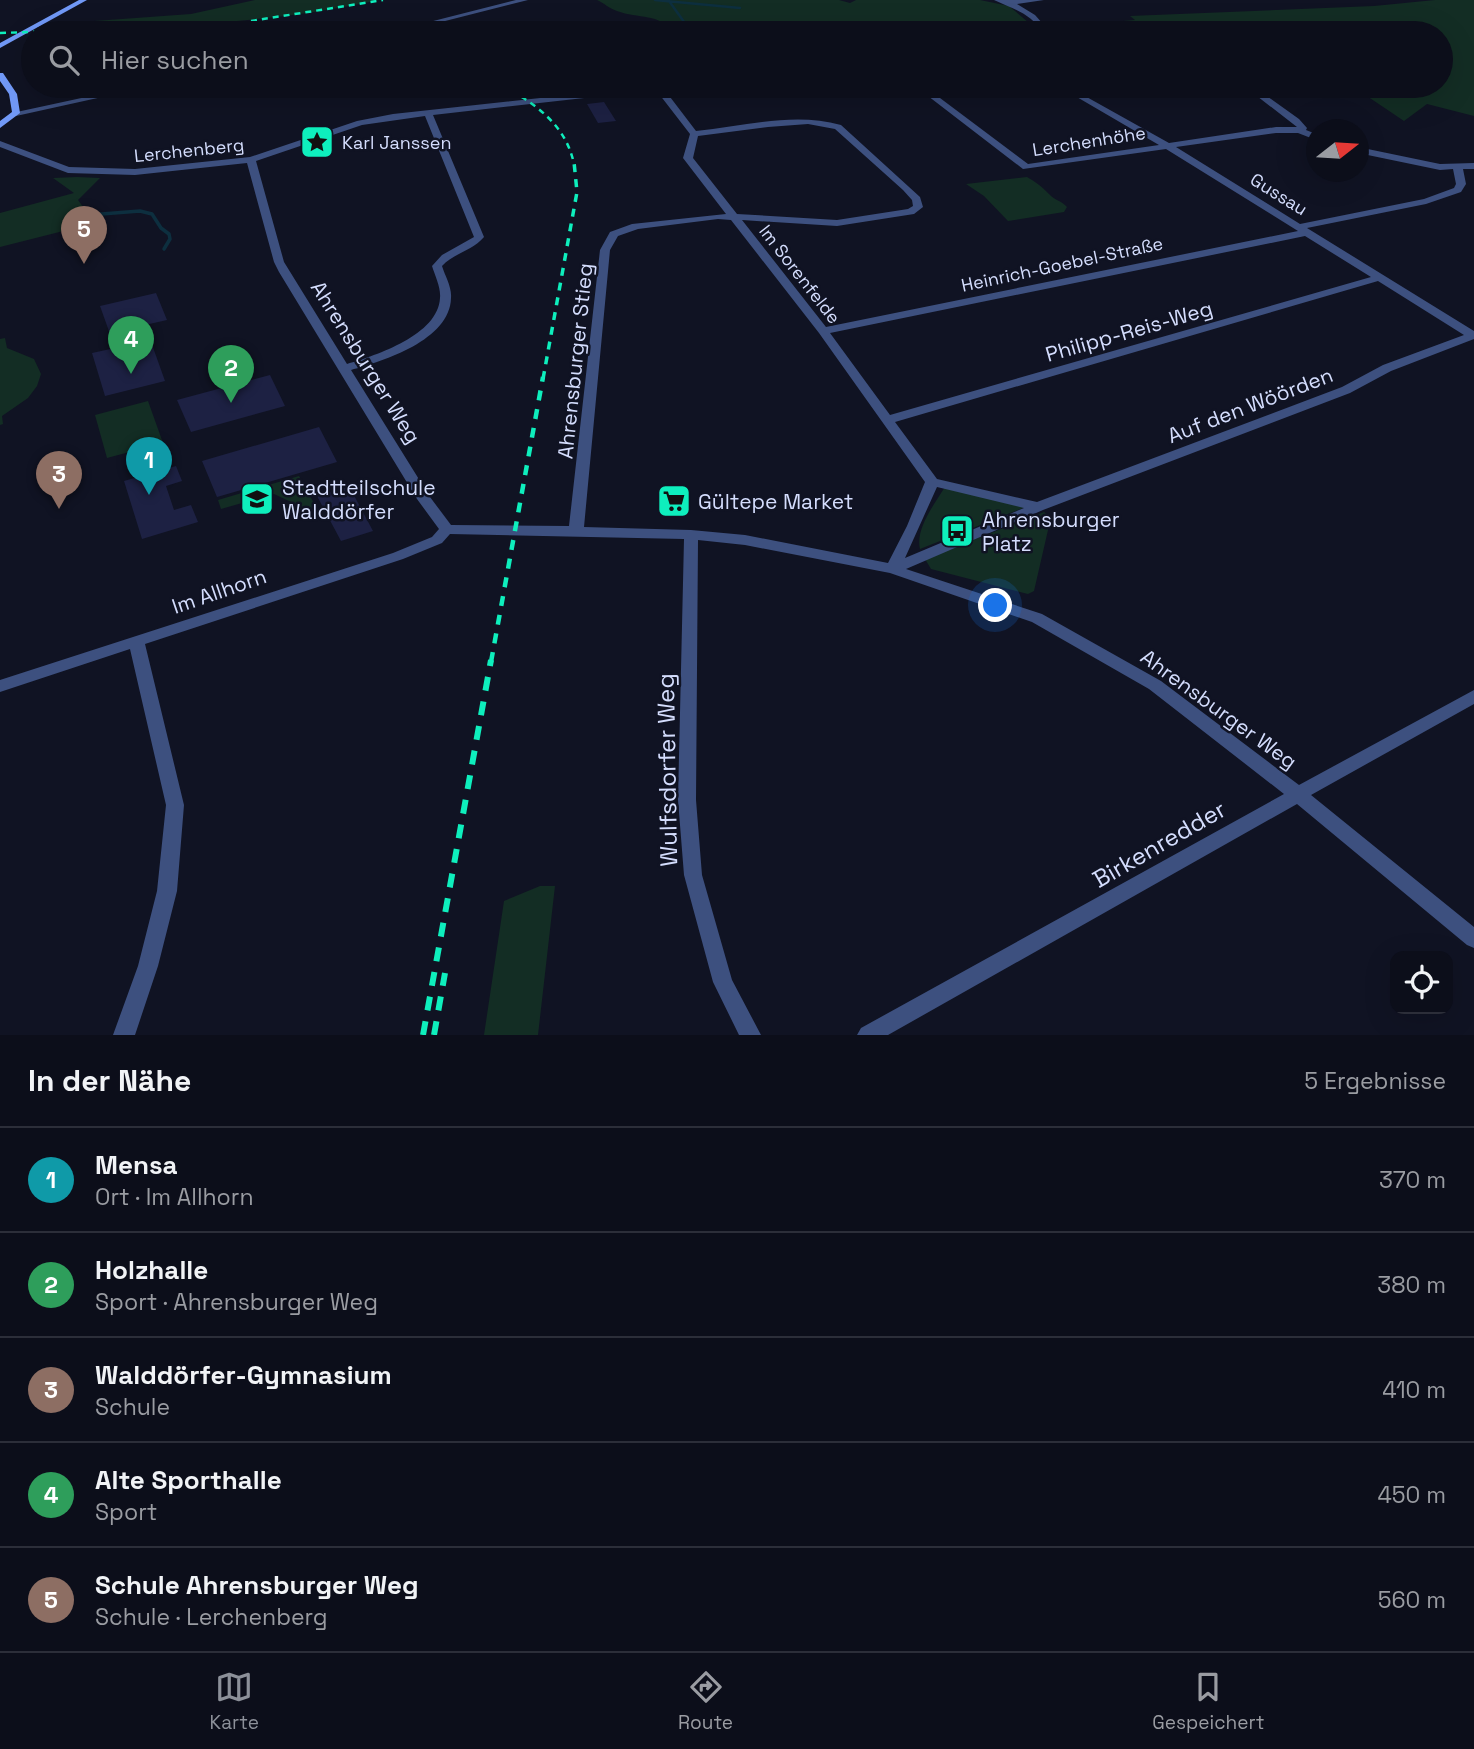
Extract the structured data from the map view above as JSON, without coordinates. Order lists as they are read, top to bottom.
{
  "streets": {
    "street": [
      "Lerchenhöhe",
      "Lerchenberg",
      "Gussau",
      "Heinrich-Goebel-Straße",
      "Im Sorenfelde",
      "Philipp-Reis-Weg",
      "Ahrensburger Stieg",
      "Ahrensburger Weg",
      "Auf den Wöörden",
      "Im Allhorn",
      "Wulfsdorfer Weg",
      "Birkenredder"
    ]
  },
  "crossings": [
    ["Lerchenhöhe", "Gussau"],
    ["Lerchenberg", "Ahrensburger Weg"],
    ["Gussau", "Heinrich-Goebel-Straße"],
    ["Gussau", "Philipp-Reis-Weg"],
    ["Gussau", "Auf den Wöörden"],
    ["Heinrich-Goebel-Straße", "Im Sorenfelde"],
    ["Im Sorenfelde", "Philipp-Reis-Weg"],
    ["Im Sorenfelde", "Ahrensburger Stieg"],
    ["Ahrensburger Stieg", "Ahrensburger Weg"],
    ["Ahrensburger Weg", "Im Allhorn"],
    ["Ahrensburger Weg", "Wulfsdorfer Weg"],
    ["Ahrensburger Weg", "Birkenredder"]
  ],
  "places": {
    "place": ["Karl Janssen"],
    "school or university": ["Stadtteilschule Walddörfer"],
    "supermarket": ["Gültepe Market"],
    "bus stop": ["Ahrensburger Platz"]
  },
  "north": "right",
  "page": {
    "search": "Hier suchen",
    "pins": [
      "5",
      "4",
      "2",
      "1",
      "3"
    ],
    "heading": ["In der Nähe", "5 Ergebnisse"],
    "list": [
      {
        "mark": "1",
        "name": "Mensa",
        "note": "Ort · Im Allhorn",
        "value": "370 m"
      },
      {
        "mark": "2",
        "name": "Holzhalle",
        "note": "Sport · Ahrensburger Weg",
        "value": "380 m"
      },
      {
        "mark": "3",
        "name": "Walddörfer-Gymnasium",
        "note": "Schule",
        "value": "410 m"
      },
      {
        "mark": "4",
        "name": "Alte Sporthalle",
        "note": "Sport",
        "value": "450 m"
      },
      {
        "mark": "5",
        "name": "Schule Ahrensburger Weg",
        "note": "Schule · Lerchenberg",
        "value": "560 m"
      }
    ],
    "nav": ["Karte", "Route", "Gespeichert"]
  }
}
